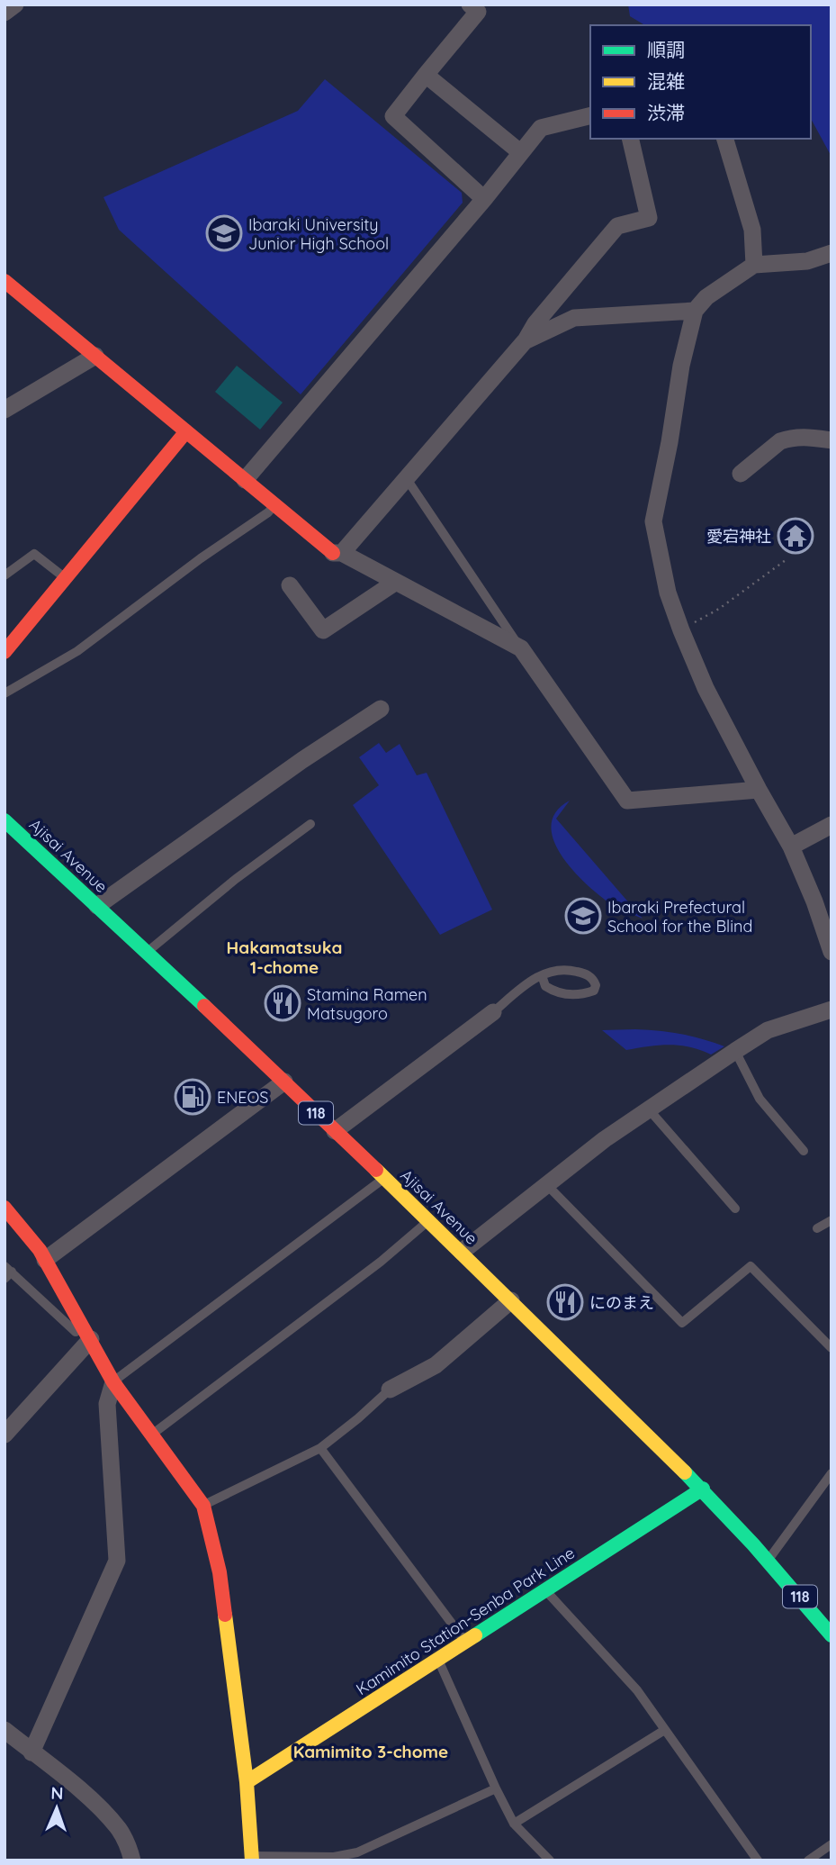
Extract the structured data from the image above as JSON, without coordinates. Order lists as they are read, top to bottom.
{
  "streets": {
    "main road": ["Ajisai Avenue", "118", "Kamimito Station-Senba Park Line"]
  },
  "crossings": [
    ["Ajisai Avenue", "Kamimito Station-Senba Park Line"]
  ],
  "districts": ["Hakamatsuka 1-chome", "Kamimito 3-chome"],
  "places": {
    "school or university": ["Ibaraki University Junior High School", "Ibaraki Prefectural School for the Blind"],
    "temple": ["愛宕神社"],
    "restaurant": ["Stamina Ramen Matsugoro", "にのまえ"],
    "fuel station": ["ENEOS"]
  },
  "legend": ["順調", "混雑", "渋滞"],
  "north": "top"
}
